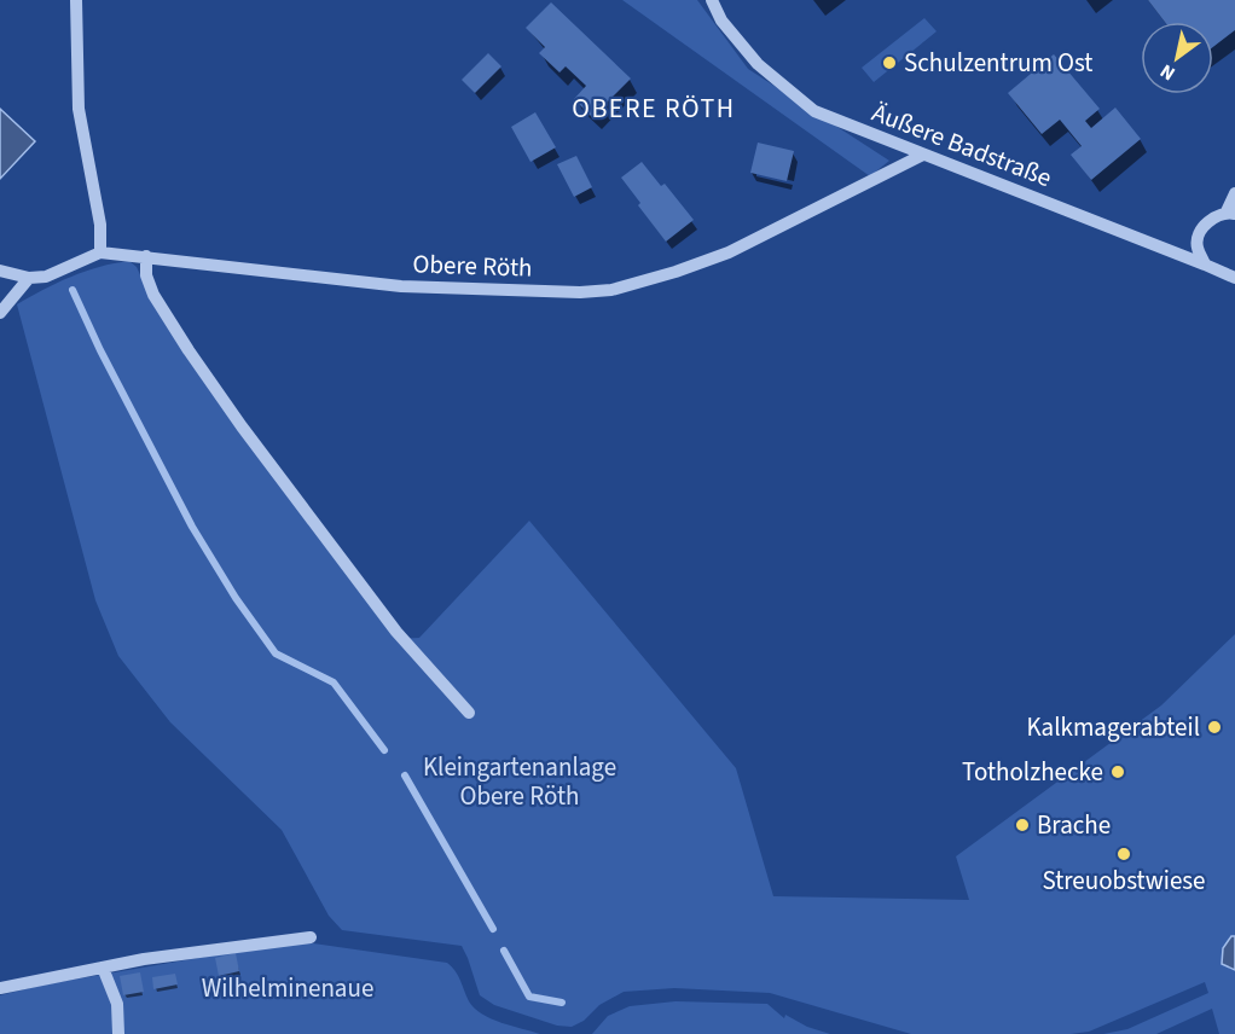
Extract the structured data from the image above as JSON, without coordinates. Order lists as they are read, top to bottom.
{
  "streets": {
    "street": ["Äußere Badstraße", "Obere Röth"]
  },
  "crossings": [
    ["Äußere Badstraße", "Obere Röth"]
  ],
  "districts": ["OBERE RÖTH"],
  "parks": ["Kleingartenanlage Obere Röth", "Wilhelminenaue"],
  "places": [
    "Schulzentrum Ost",
    "Kalkmagerabteil",
    "Totholzhecke",
    "Brache",
    "Streuobstwiese"
  ],
  "north": "bottom left"
}
